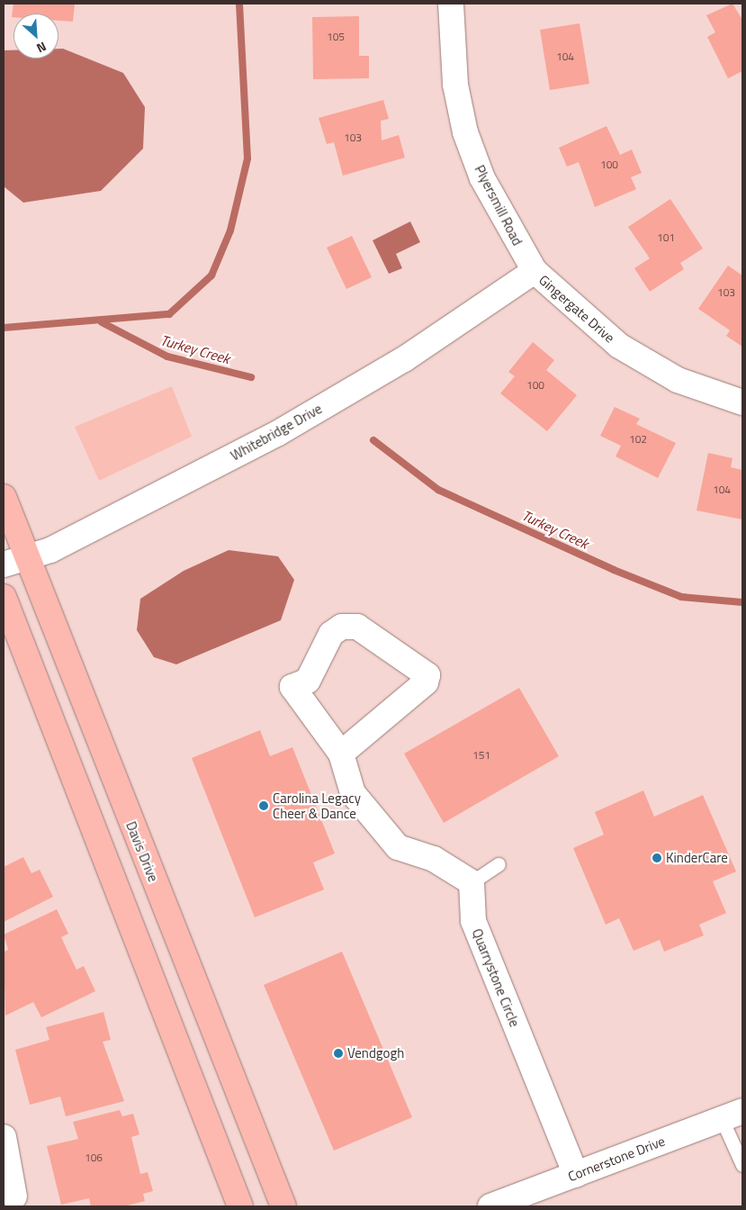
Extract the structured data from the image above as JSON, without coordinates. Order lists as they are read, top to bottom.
{
  "streets": {
    "main road": ["Davis Drive"],
    "street": [
      "Plyersmill Road",
      "Gingergate Drive",
      "Whitebridge Drive",
      "Quarrystone Circle",
      "Cornerstone Drive"
    ]
  },
  "crossings": [
    ["Plyersmill Road", "Gingergate Drive"],
    ["Plyersmill Road", "Whitebridge Drive"],
    ["Gingergate Drive", "Whitebridge Drive"],
    ["Whitebridge Drive", "Davis Drive"],
    ["Quarrystone Circle", "Cornerstone Drive"]
  ],
  "water": ["Turkey Creek"],
  "places": ["Carolina Legacy Cheer & Dance", "KinderCare", "Vendgogh"],
  "house_numbers": [
    "105",
    "104",
    "103",
    "100",
    "101",
    "103",
    "100",
    "102",
    "104",
    "151",
    "106"
  ],
  "north": "bottom right"
}
